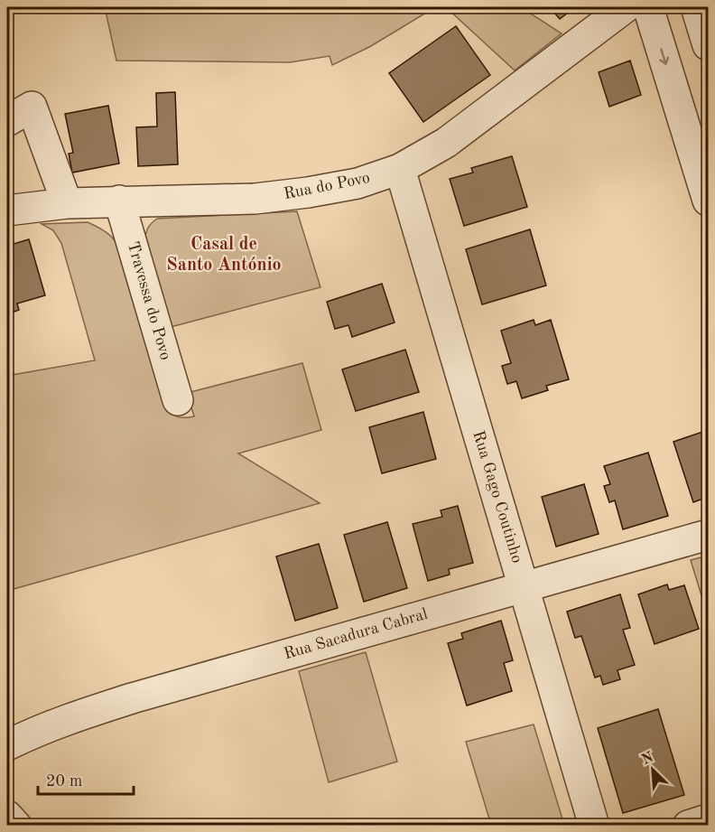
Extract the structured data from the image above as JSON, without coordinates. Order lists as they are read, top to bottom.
{
  "streets": {
    "street": [
      "Rua do Povo",
      "Travessa do Povo",
      "Rua Gago Coutinho",
      "Rua Sacadura Cabral"
    ]
  },
  "crossings": [
    ["Rua do Povo", "Travessa do Povo"],
    ["Rua do Povo", "Rua Gago Coutinho"],
    ["Rua Gago Coutinho", "Rua Sacadura Cabral"]
  ],
  "districts": ["Casal de Santo António"],
  "scale_bar": "20 m",
  "north": "top left"
}
